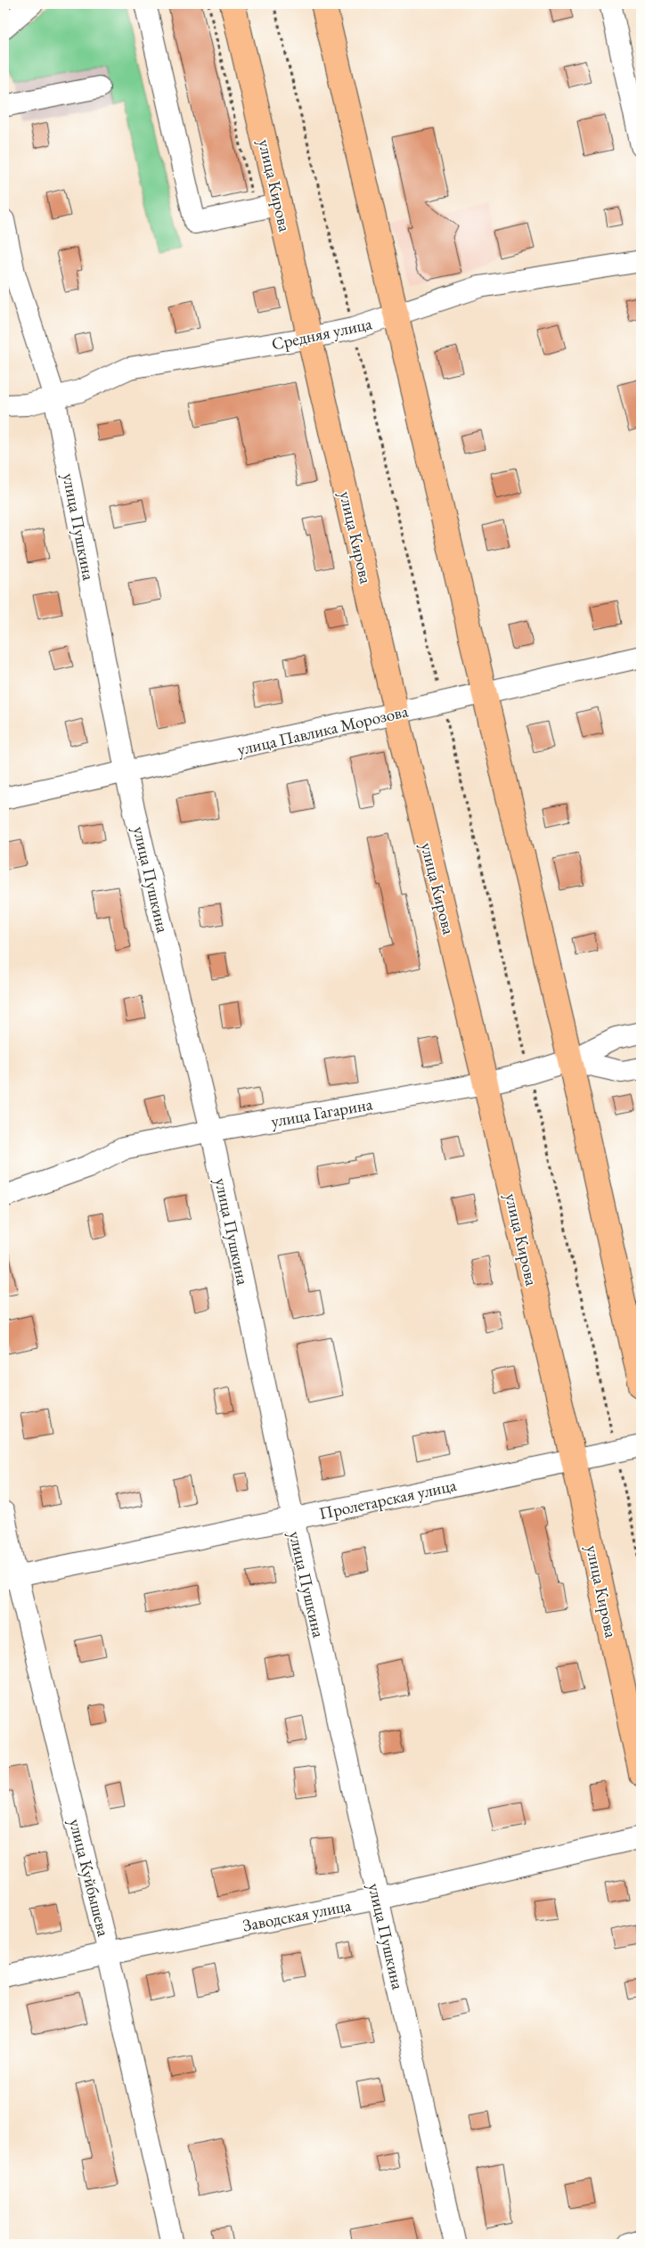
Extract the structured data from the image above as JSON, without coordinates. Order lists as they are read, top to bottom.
{
  "streets": {
    "main road": ["улица Кирова"],
    "street": [
      "Средняя улица",
      "улица Пушкина",
      "улица Павлика Морозова",
      "улица Гагарина",
      "Пролетарская улица",
      "улица Куйбышева",
      "Заводская улица"
    ]
  },
  "crossings": [
    ["улица Кирова", "Средняя улица"],
    ["улица Кирова", "улица Павлика Морозова"],
    ["улица Кирова", "улица Гагарина"],
    ["улица Кирова", "Пролетарская улица"],
    ["Средняя улица", "улица Пушкина"],
    ["улица Пушкина", "улица Павлика Морозова"],
    ["улица Пушкина", "улица Гагарина"],
    ["улица Пушкина", "Пролетарская улица"],
    ["улица Пушкина", "Заводская улица"],
    ["Пролетарская улица", "улица Куйбышева"],
    ["улица Куйбышева", "Заводская улица"]
  ]
}
